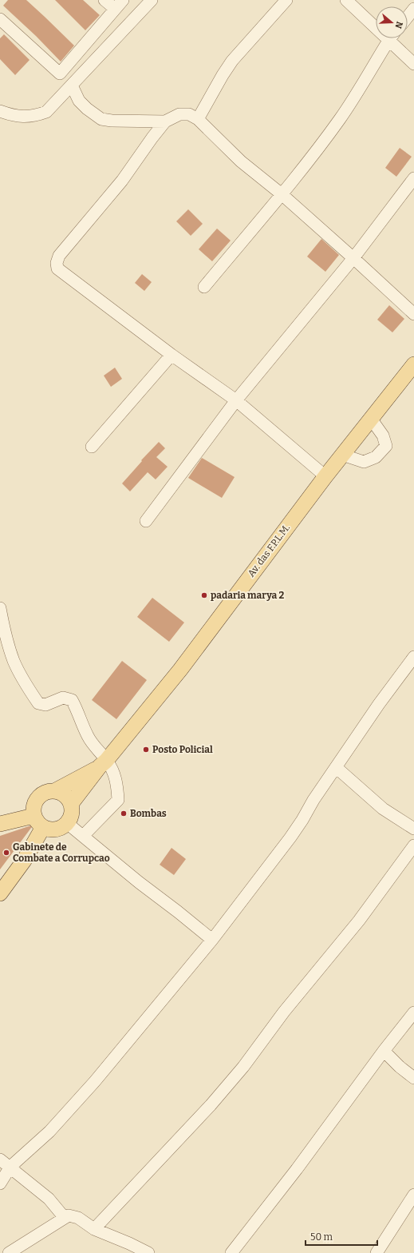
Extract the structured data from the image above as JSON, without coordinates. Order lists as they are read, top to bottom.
{
  "streets": {
    "main road": ["Av. das F.P.L.M."]
  },
  "places": [
    "padaria marya 2",
    "Posto Policial",
    "Bombas",
    "Gabinete de Combate a Corrupcao"
  ],
  "scale_bar": "50 m",
  "north": "right"
}
